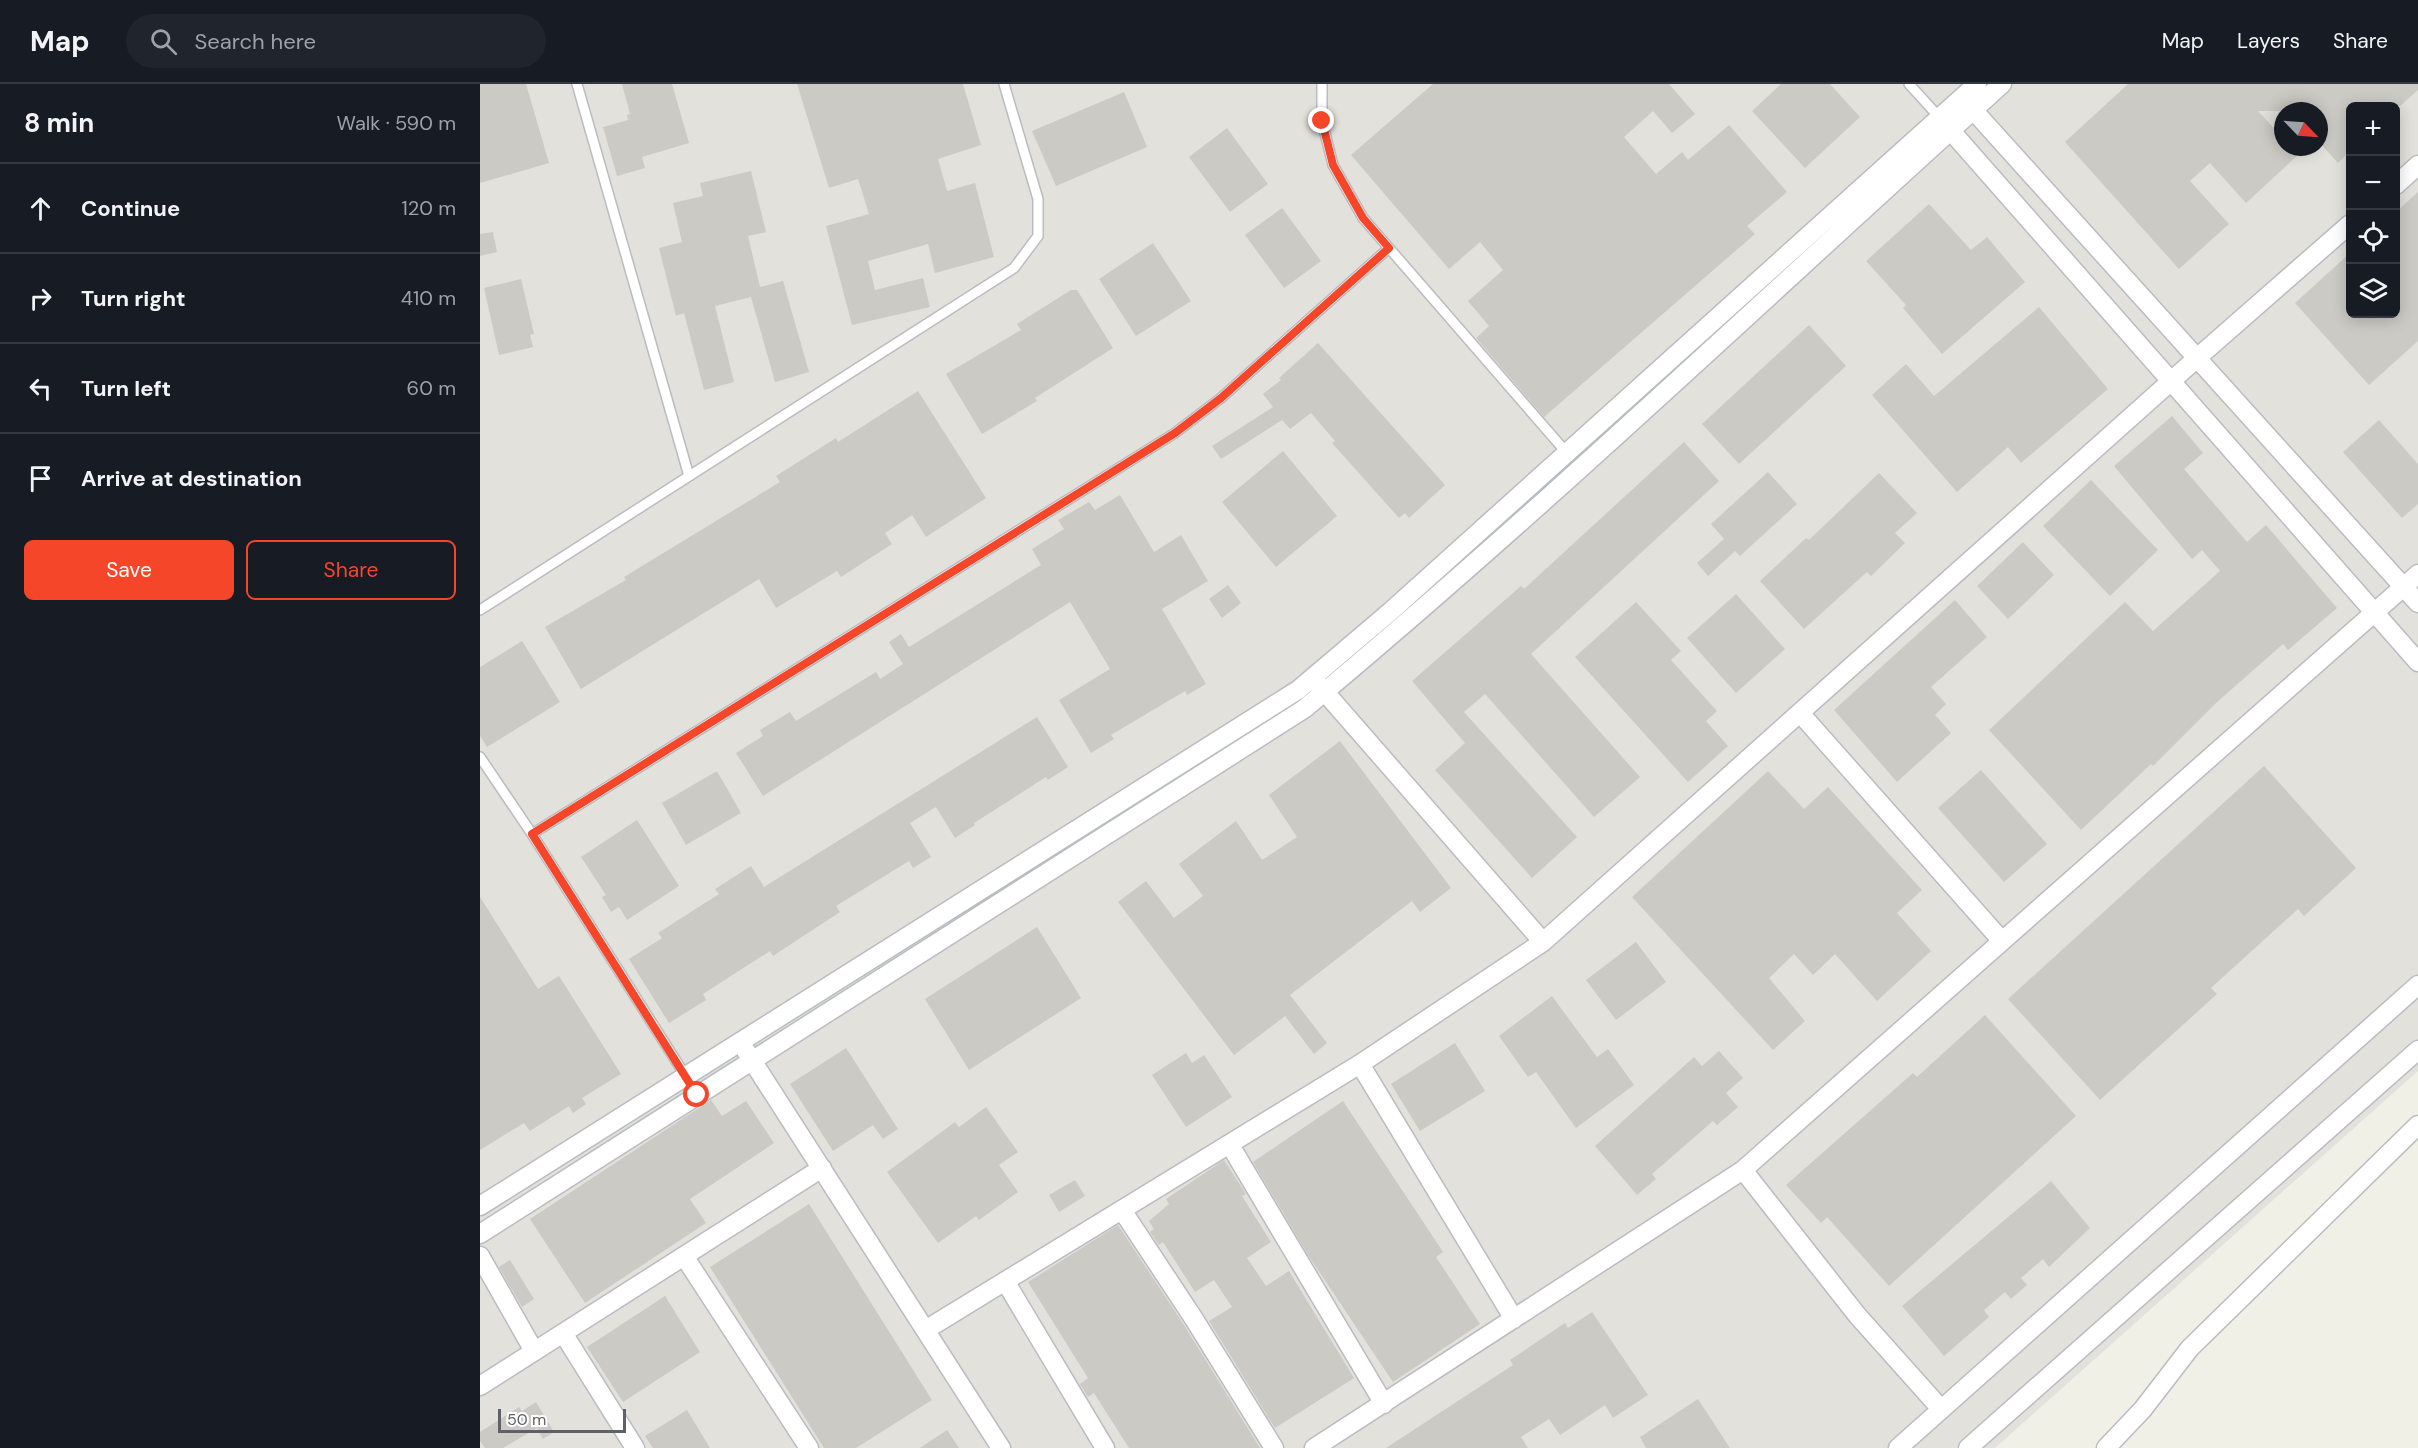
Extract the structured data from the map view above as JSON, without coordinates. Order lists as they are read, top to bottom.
{
  "scale_bar": "50 m",
  "north": "bottom right",
  "page": {
    "header": "Map",
    "search": "Search here",
    "nav": ["Map", "Layers", "Share"],
    "heading": ["8 min", "Walk · 590 m"],
    "map_buttons": ["+", "−"],
    "list": [
      ["Continue", "120 m"],
      ["Turn right", "410 m"],
      ["Turn left", "60 m"],
      "Arrive at destination"
    ],
    "buttons": ["Save", "Share"],
    "scale": "50 m"
  }
}
